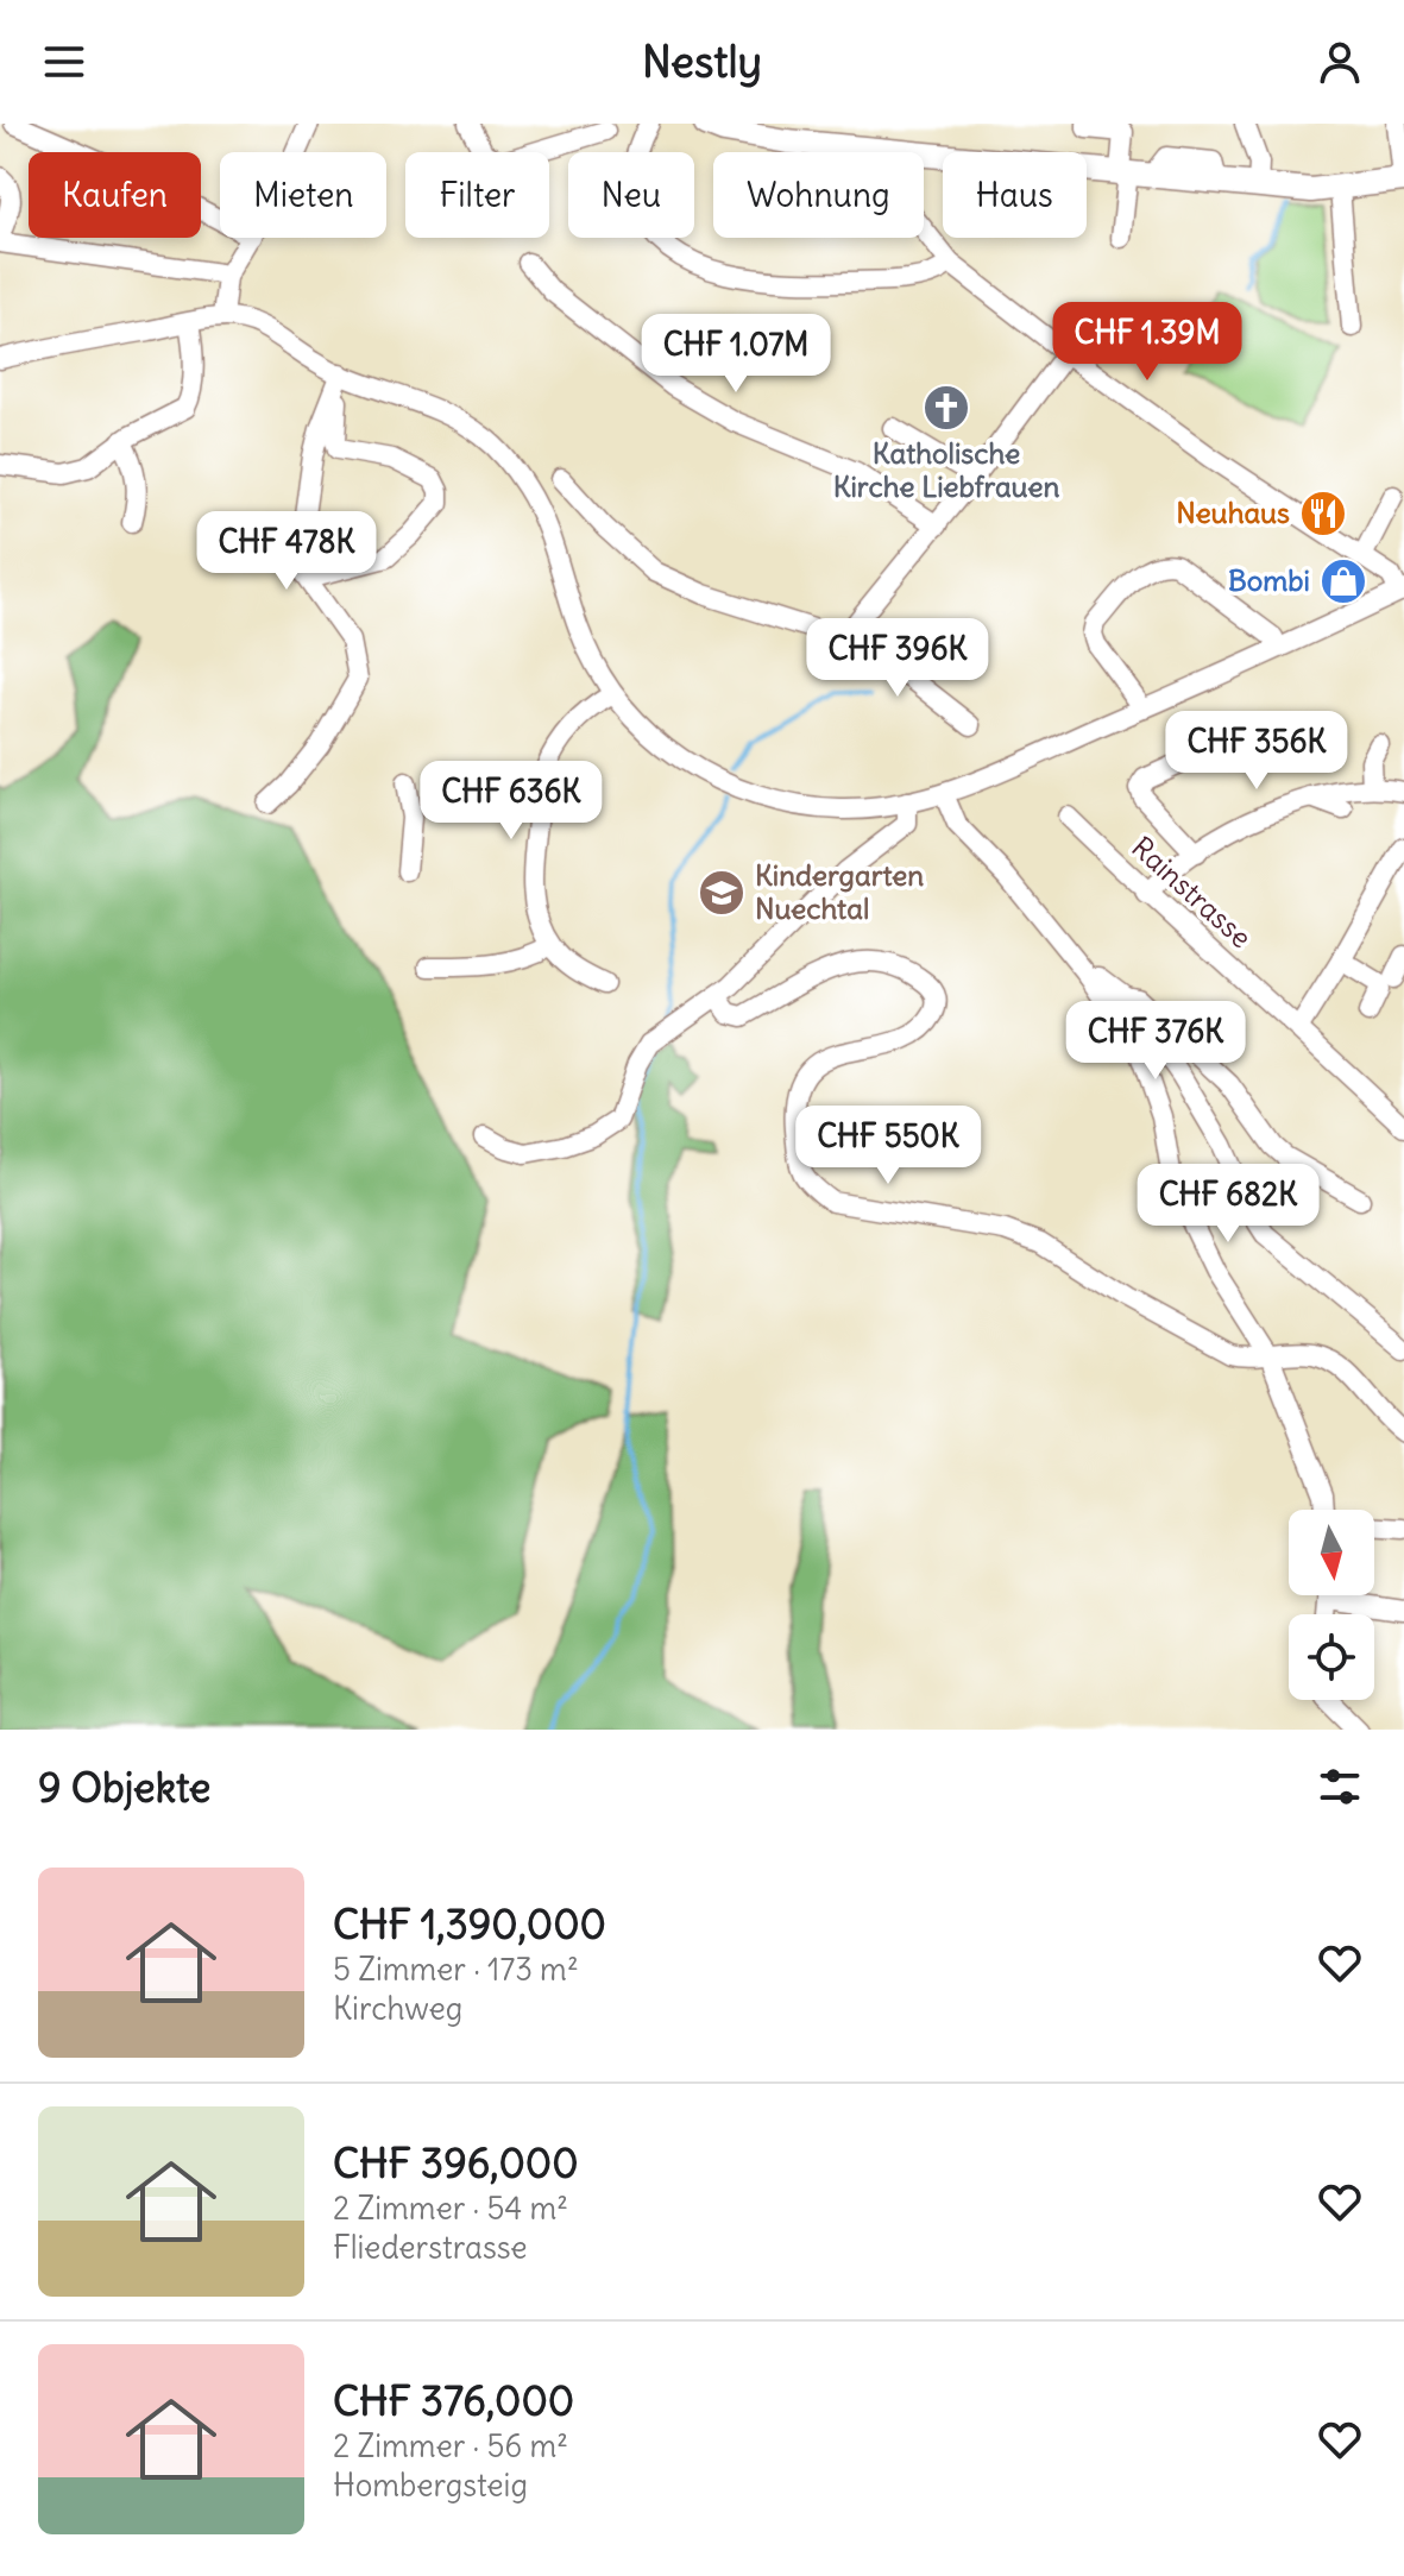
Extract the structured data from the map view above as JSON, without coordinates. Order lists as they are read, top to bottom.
{
  "streets": {
    "street": ["Rainstrasse"]
  },
  "places": {
    "church": ["Katholische Kirche Liebfrauen"],
    "restaurant": ["Neuhaus"],
    "shop": ["Bombi"],
    "school or university": ["Kindergarten Nuechtal"]
  },
  "north": "bottom",
  "page": {
    "header": "Nestly",
    "chip": [
      "Kaufen",
      "Mieten",
      "Filter",
      "Neu",
      "Wohnung",
      "Haus"
    ],
    "price": [
      "CHF 1.39M",
      "CHF 1.07M",
      "CHF 478K",
      "CHF 396K",
      "CHF 356K",
      "CHF 636K",
      "CHF 376K",
      "CHF 550K",
      "CHF 682K"
    ],
    "heading": "9 Objekte",
    "list": [
      {
        "name": "CHF 1,390,000",
        "note": "5 Zimmer · 173 m² · Kirchweg"
      },
      {
        "name": "CHF 396,000",
        "note": "2 Zimmer · 54 m² · Fliederstrasse"
      },
      {
        "name": "CHF 376,000",
        "note": "2 Zimmer · 56 m² · Hombergsteig"
      }
    ]
  }
}
